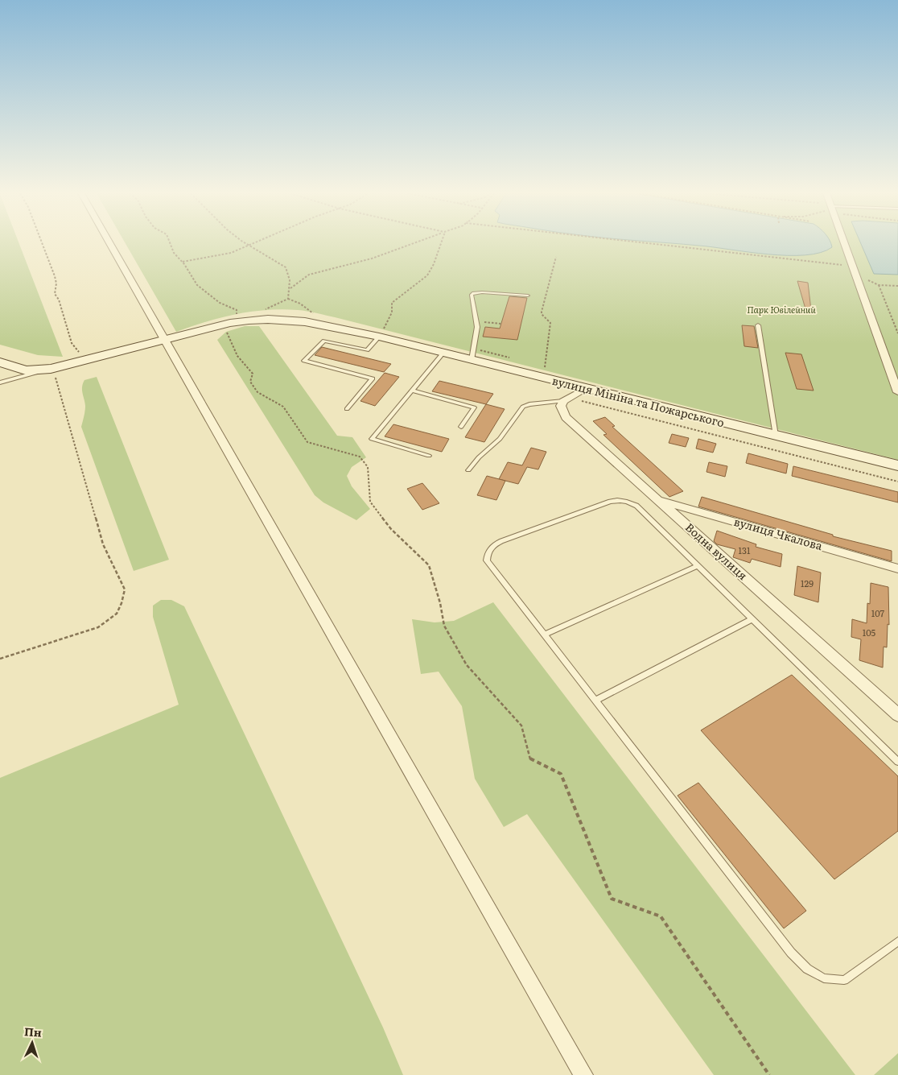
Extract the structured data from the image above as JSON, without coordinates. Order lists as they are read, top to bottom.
{
  "streets": {
    "street": ["вулиця Мініна та Пожарського", "вулиця Чкалова", "Водна вулиця"]
  },
  "crossings": [
    ["вулиця Чкалова", "Водна вулиця"]
  ],
  "parks": ["Парк Ювілейний"],
  "house_numbers": [
    "131",
    "129",
    "107",
    "105"
  ],
  "north": "top"
}
